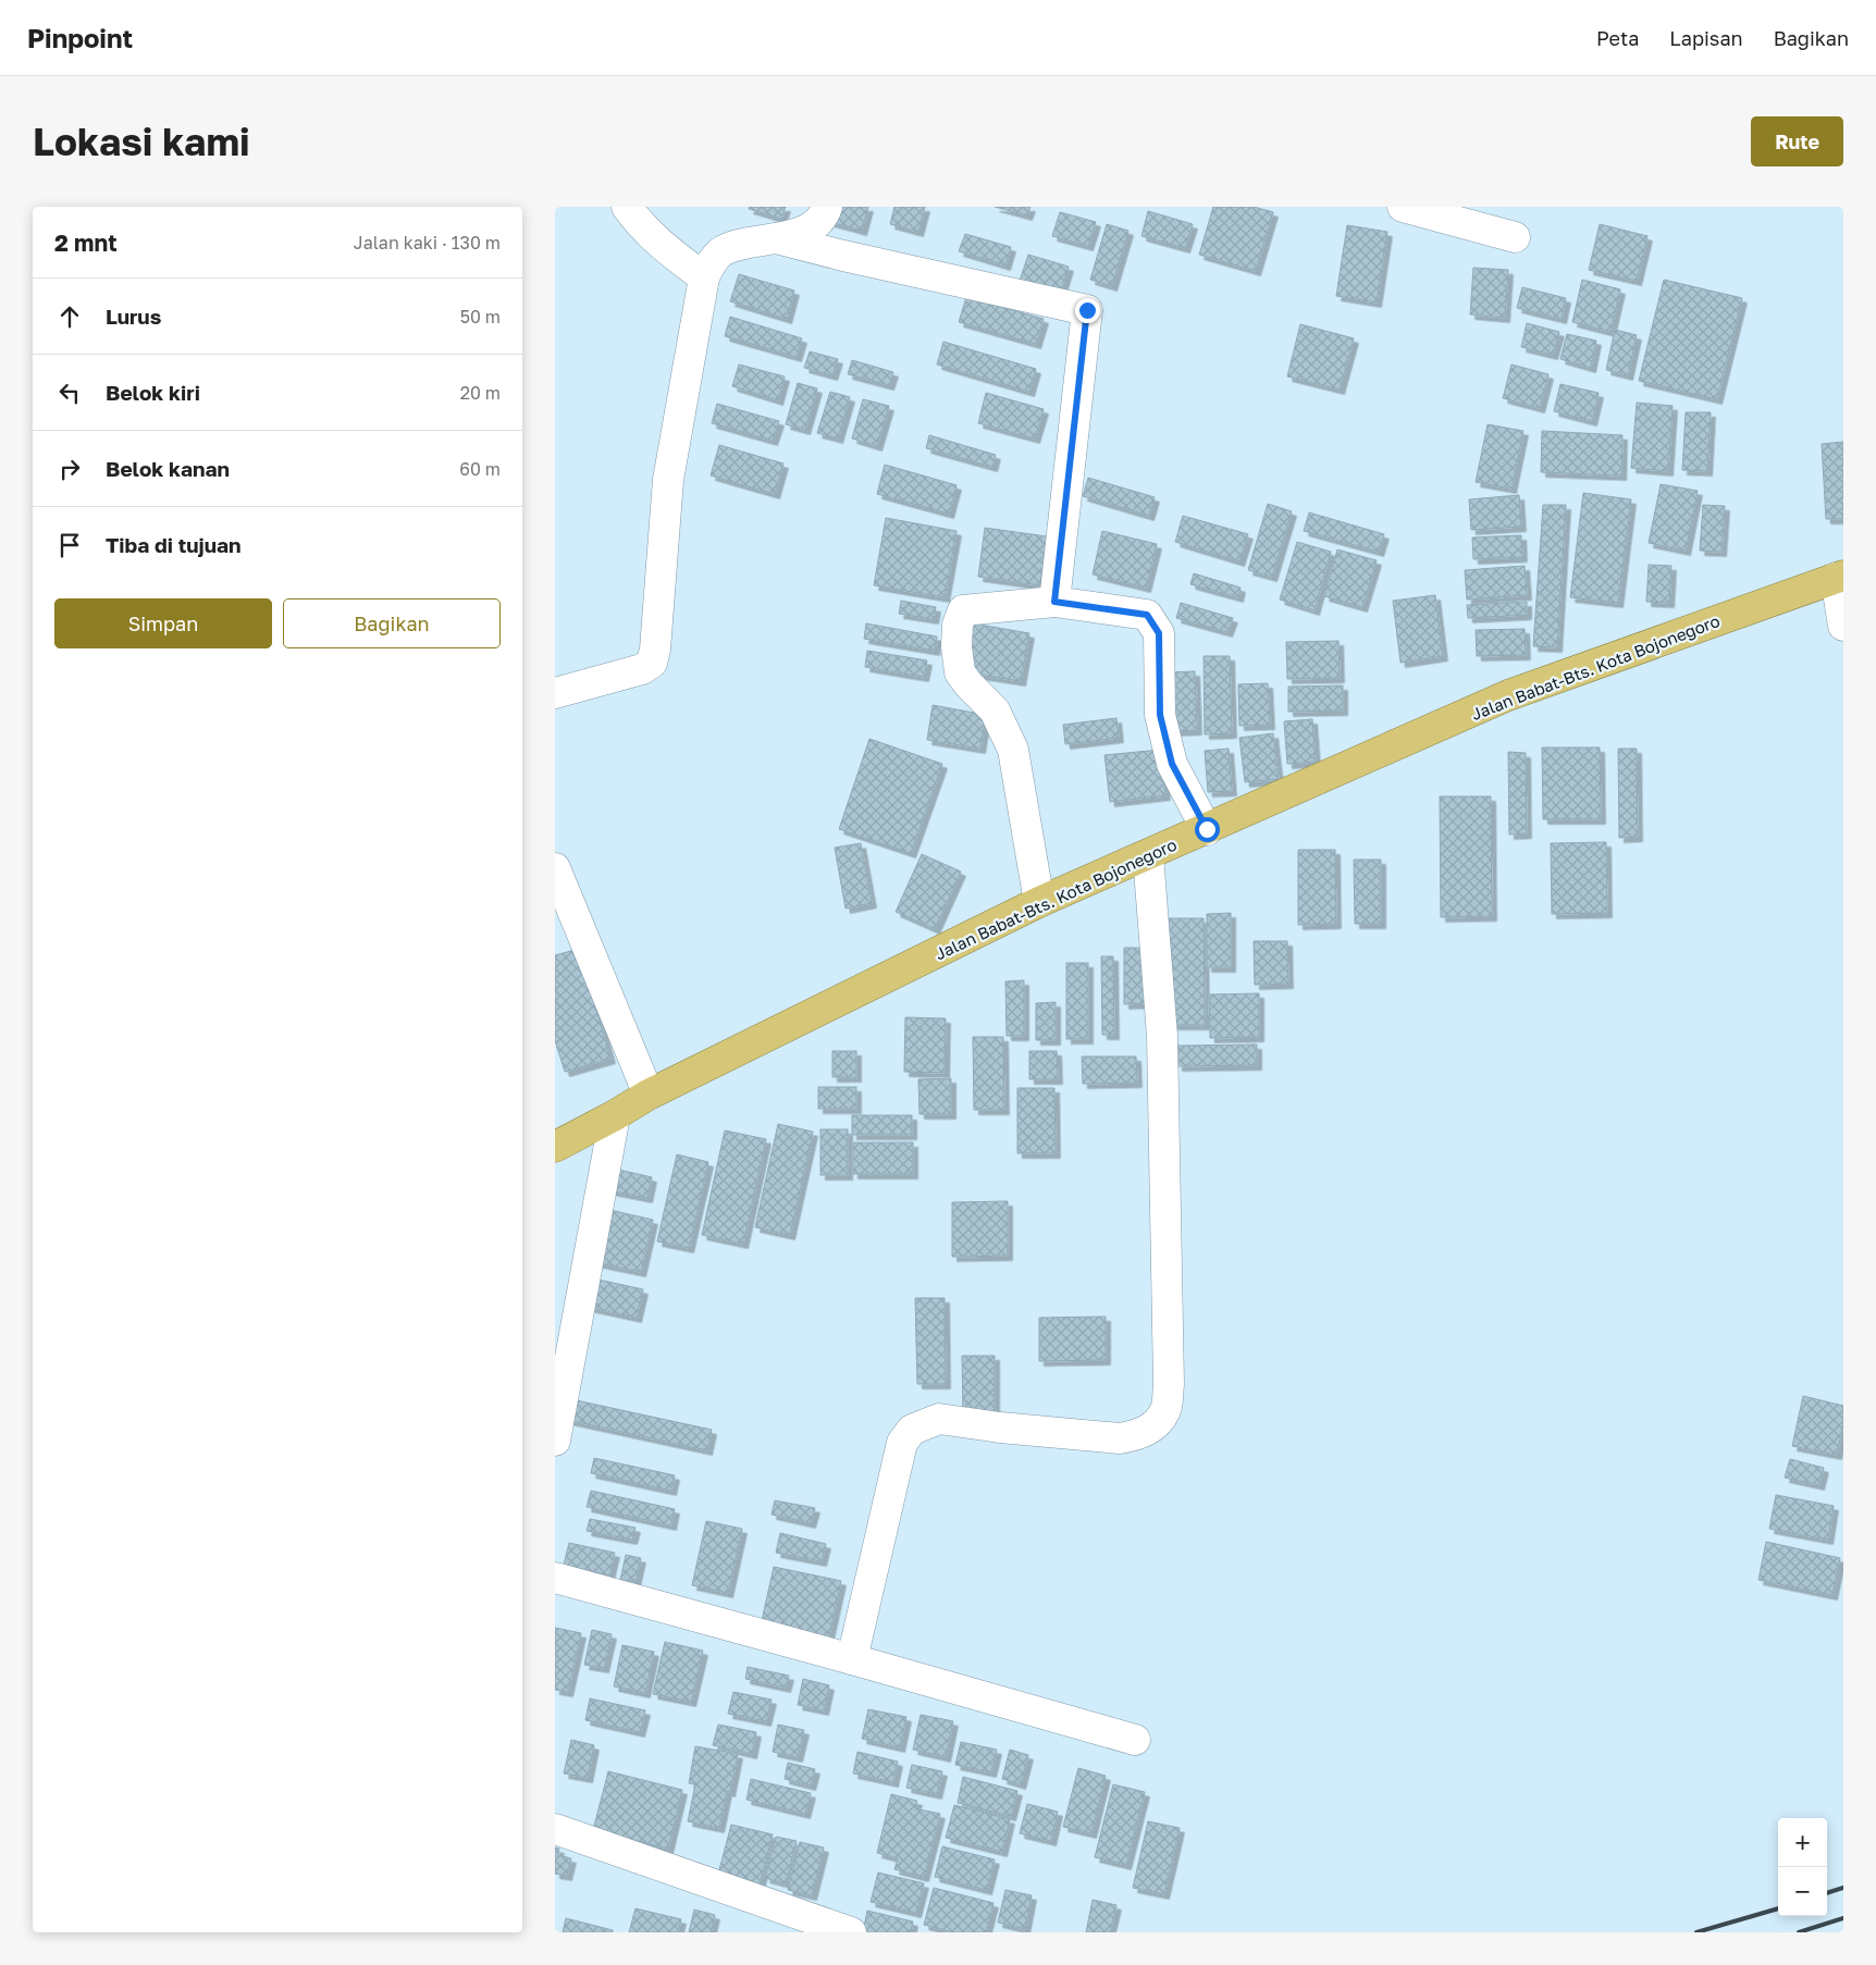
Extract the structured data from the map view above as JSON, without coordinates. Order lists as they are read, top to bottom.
{
  "streets": {
    "highway": ["Jalan Babat-Bts. Kota Bojonegoro"]
  },
  "page": {
    "header": "Pinpoint",
    "nav": ["Peta", "Lapisan", "Bagikan"],
    "buttons": [
      "Rute",
      ["Simpan", "Bagikan"]
    ],
    "title": "Lokasi kami",
    "heading": ["2 mnt", "Jalan kaki · 130 m"],
    "list": [
      ["Lurus", "50 m"],
      ["Belok kiri", "20 m"],
      ["Belok kanan", "60 m"],
      "Tiba di tujuan"
    ],
    "map_buttons": ["+", "−"]
  }
}
